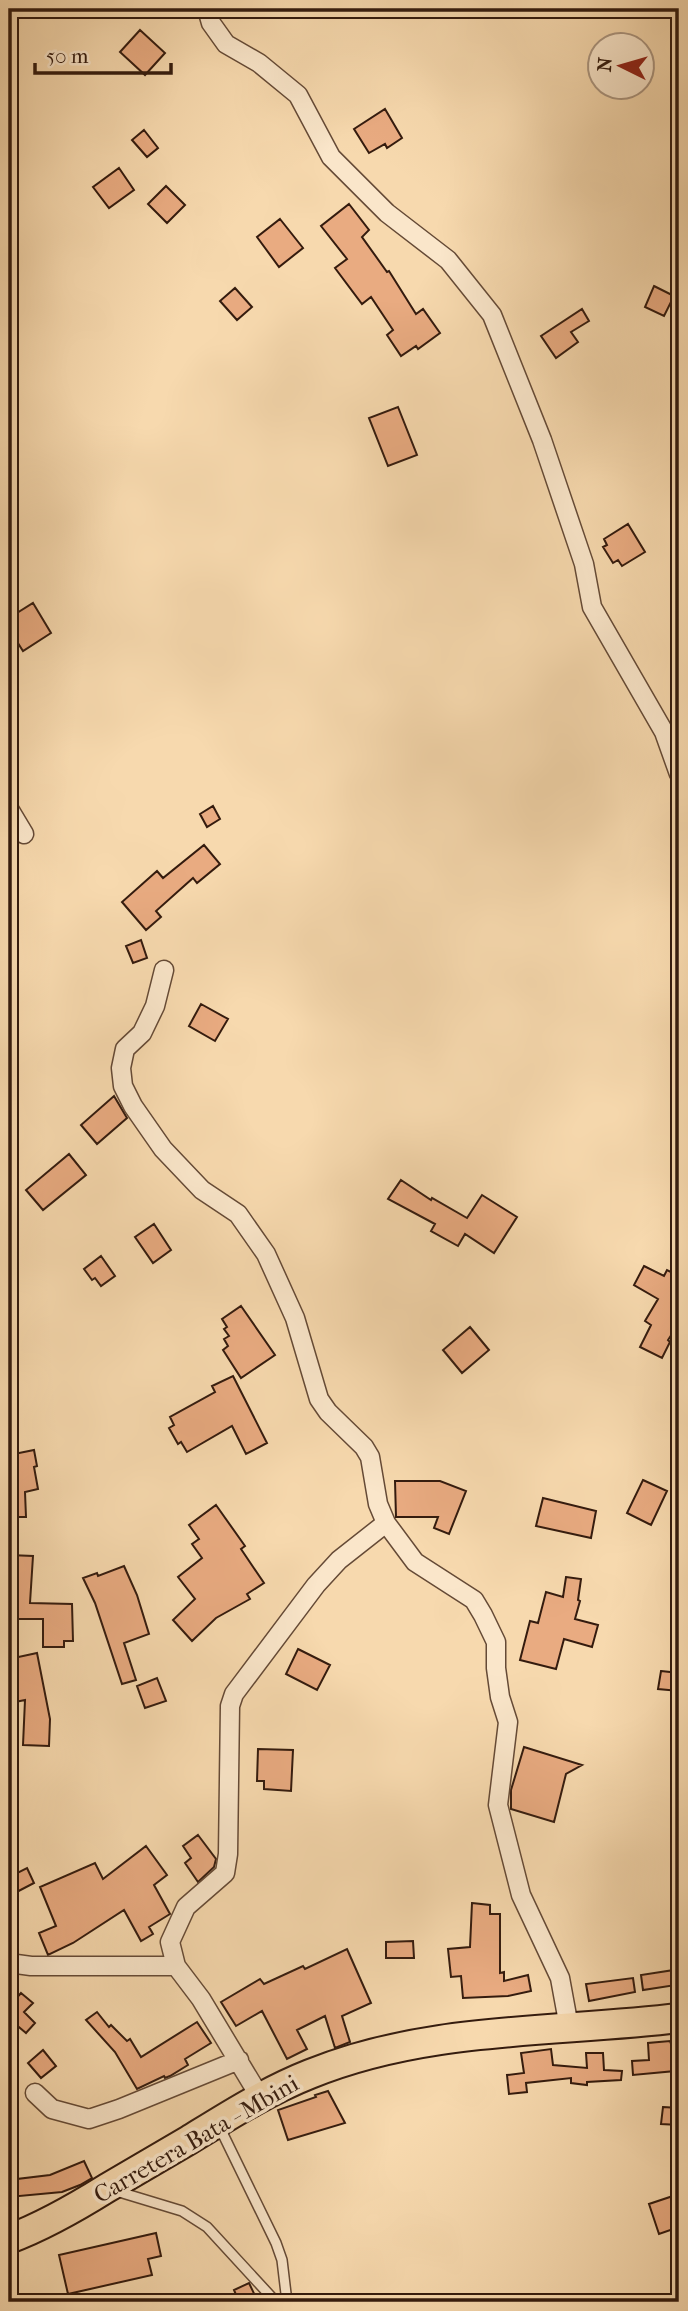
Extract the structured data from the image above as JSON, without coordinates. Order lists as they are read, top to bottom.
{
  "streets": {
    "main road": ["Carretera Bata - Mbini"]
  },
  "scale_bar": "50 m",
  "north": "left"
}
